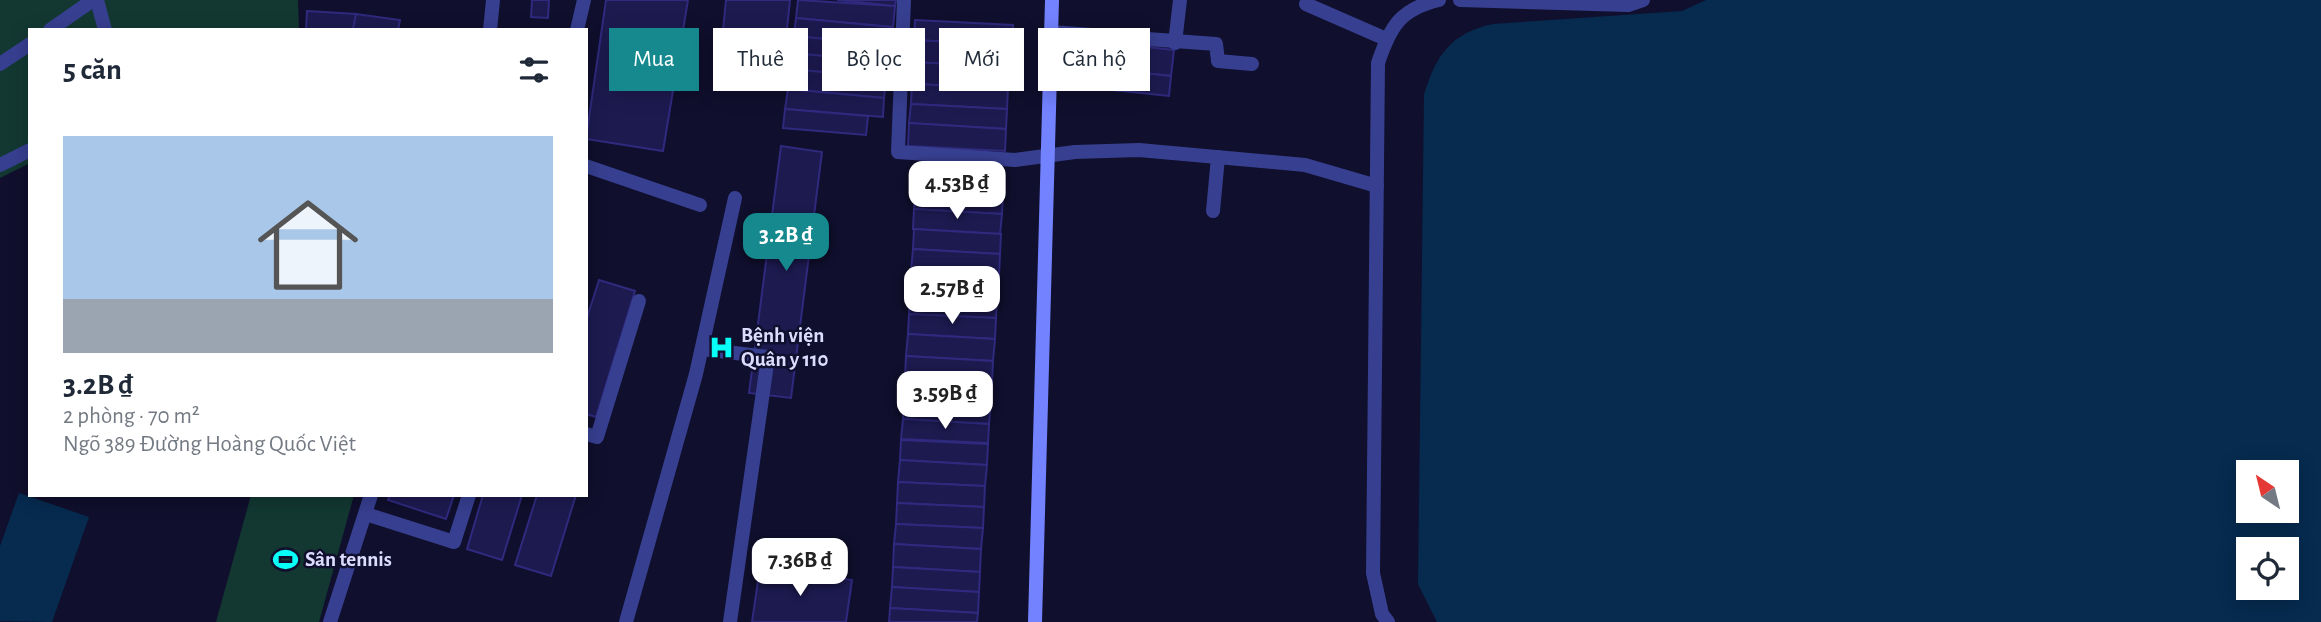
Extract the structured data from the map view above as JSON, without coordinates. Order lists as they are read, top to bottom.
{
  "places": {
    "hospital": ["Bệnh viện Quân y 110"],
    "sports": ["Sân tennis"]
  },
  "north": "top left",
  "page": {
    "chip": [
      "Mua",
      "Thuê",
      "Bộ lọc",
      "Mới",
      "Căn hộ"
    ],
    "heading": "5 căn",
    "list": [
      {
        "name": "3.2B ₫",
        "note": "2 phòng · 70 m² · Ngõ 389 Đường Hoàng Quốc Việt"
      }
    ],
    "price": [
      "4.53B ₫",
      "3.2B ₫",
      "2.57B ₫",
      "3.59B ₫",
      "7.36B ₫"
    ]
  }
}
